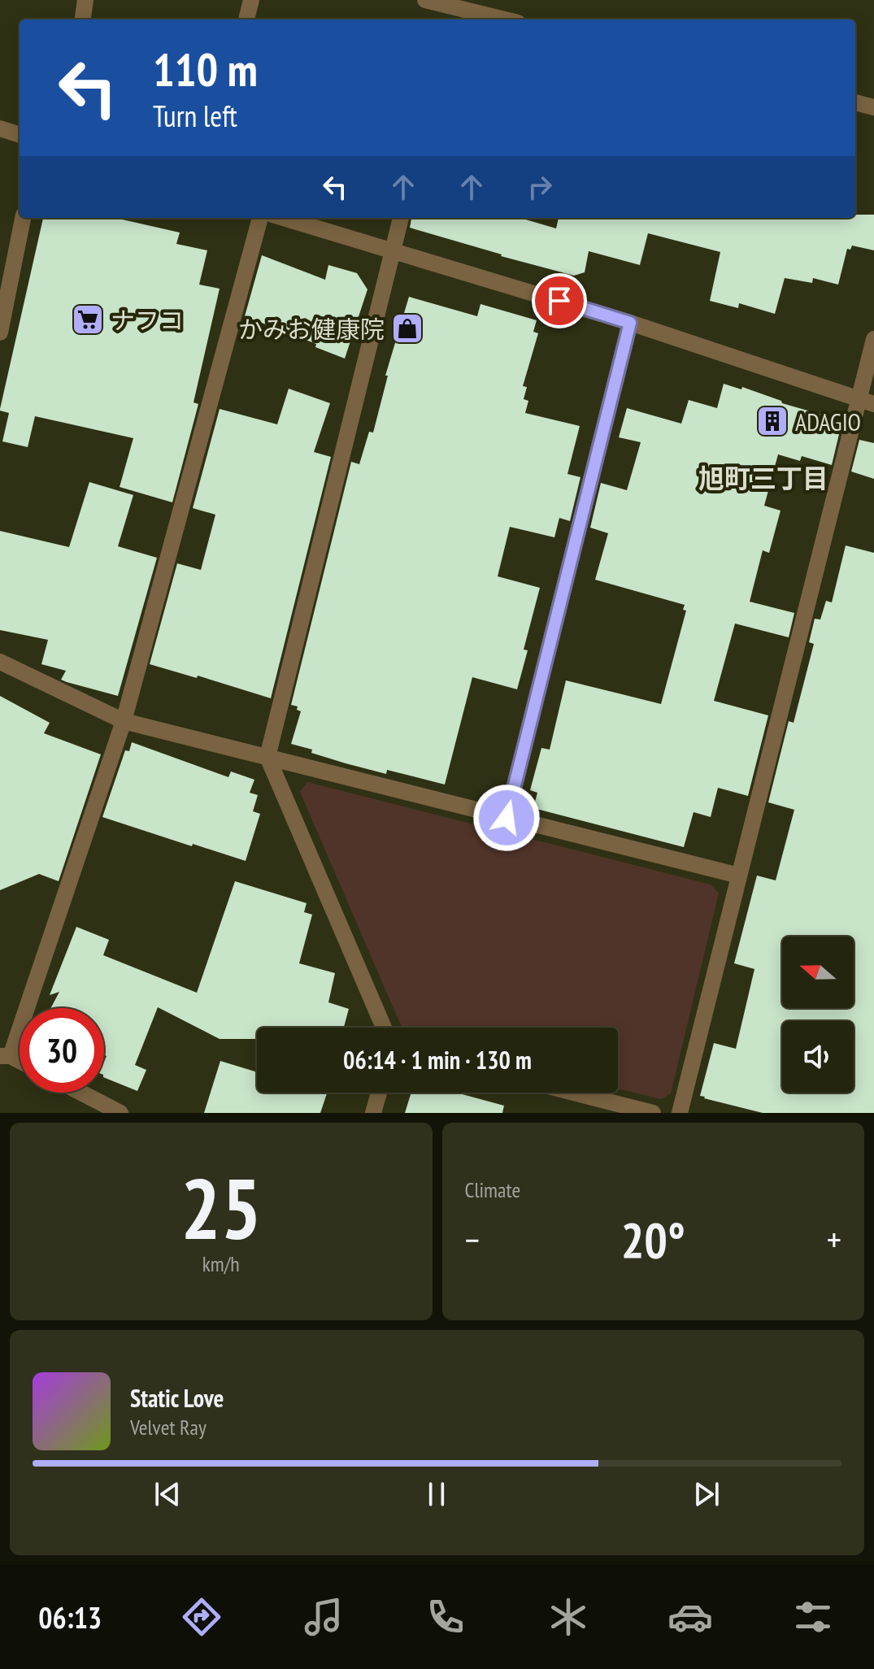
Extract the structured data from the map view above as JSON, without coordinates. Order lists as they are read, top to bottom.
{
  "districts": ["旭町三丁目"],
  "places": {
    "supermarket": ["ナフコ"],
    "shop": ["かみお健康院"],
    "building": ["ADAGIO"]
  },
  "north": "left",
  "page": {
    "turn": ["110 m", "Turn left"],
    "limit": "30",
    "trip": "06:14 · 1 min · 130 m",
    "tile": [
      ["25", "km/h"],
      "Climate"
    ],
    "heat": ["−", "20°", "+"],
    "song": ["Static Love", "Velvet Ray"],
    "tabs": "06:13"
  }
}
